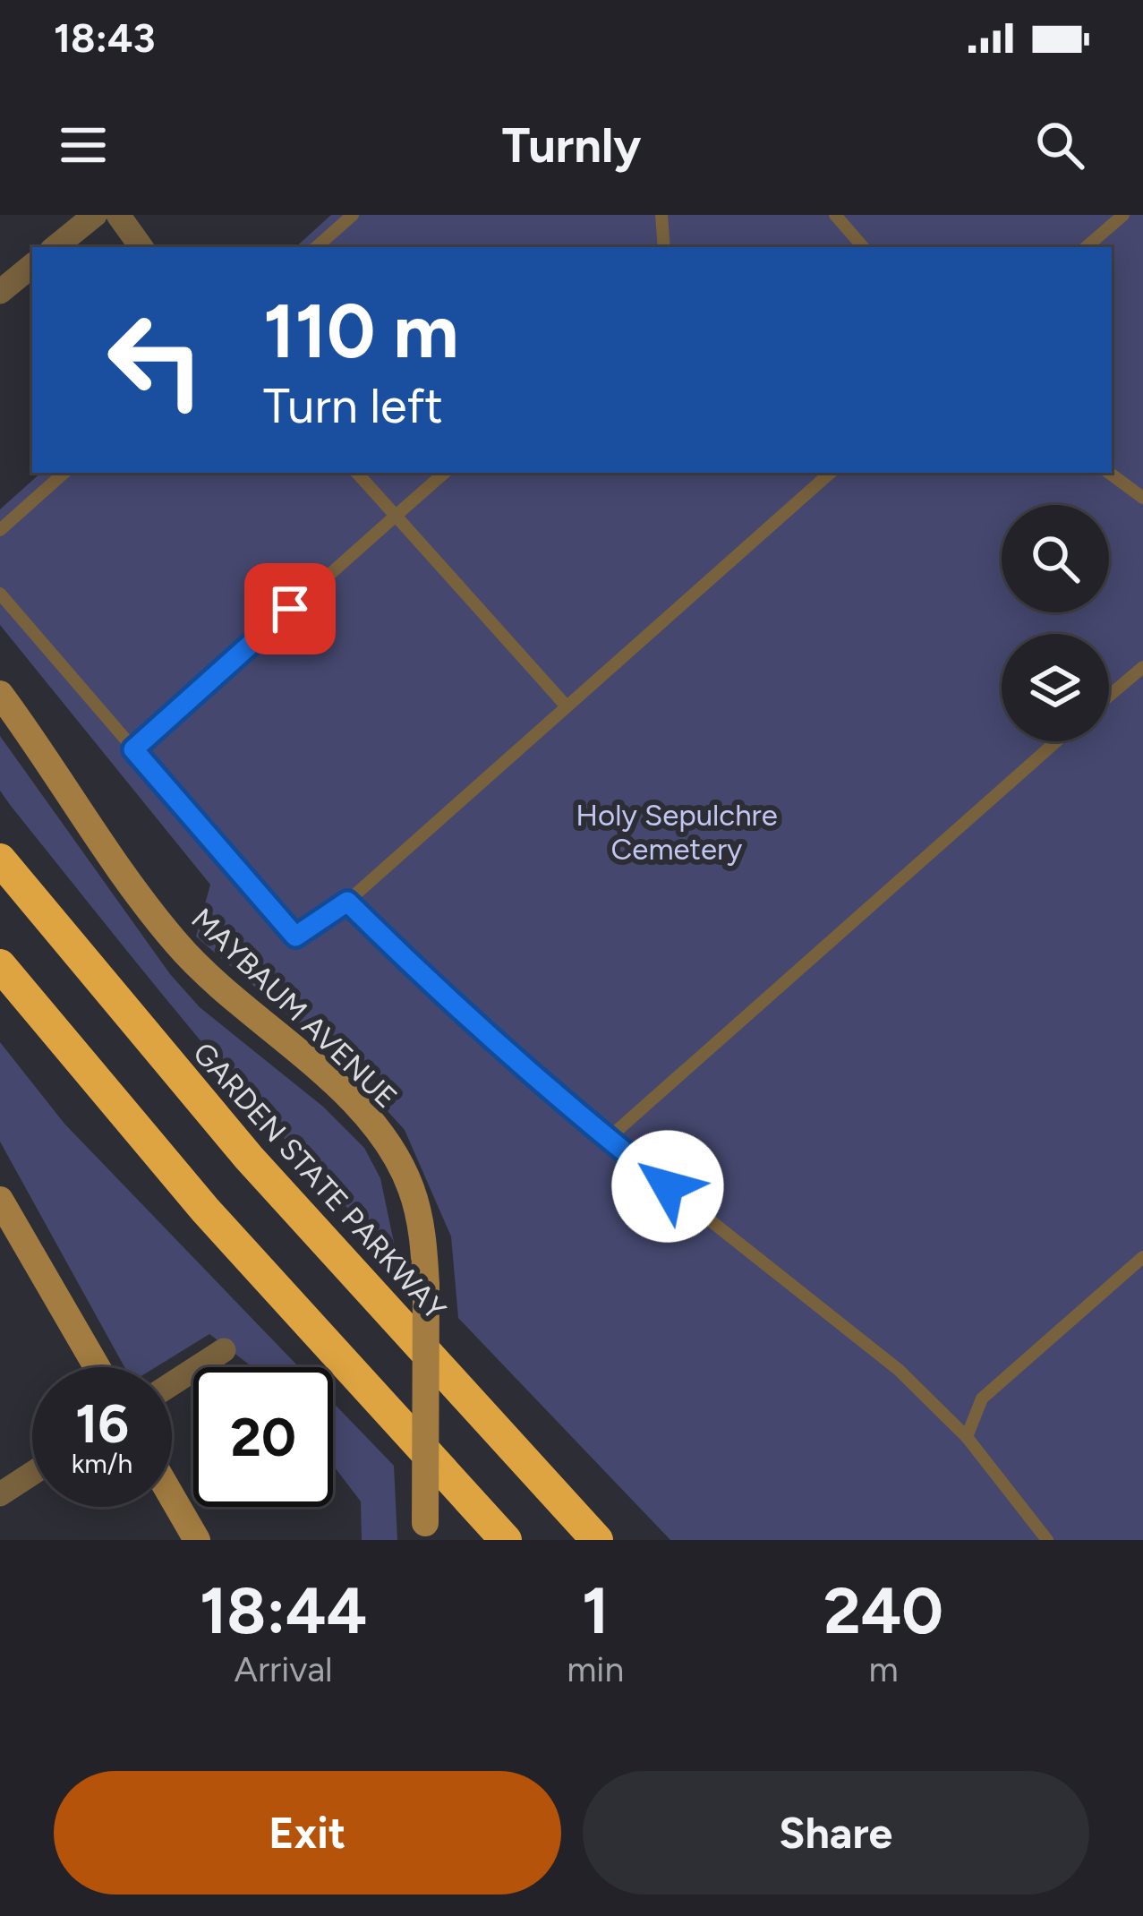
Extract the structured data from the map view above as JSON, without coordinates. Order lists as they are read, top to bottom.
{
  "streets": {
    "highway": ["GARDEN STATE PARKWAY"],
    "main road": ["MAYBAUM AVENUE"]
  },
  "parks": ["Holy Sepulchre Cemetery"],
  "page": {
    "status": "18:43",
    "header": "Turnly",
    "turn": ["110 m", "Turn left"],
    "speed": "16 km/h",
    "limit": "20",
    "eta": [
      "18:44",
      "Arrival",
      "1",
      "min",
      "240",
      "m"
    ],
    "buttons": ["Exit", "Share"]
  }
}
